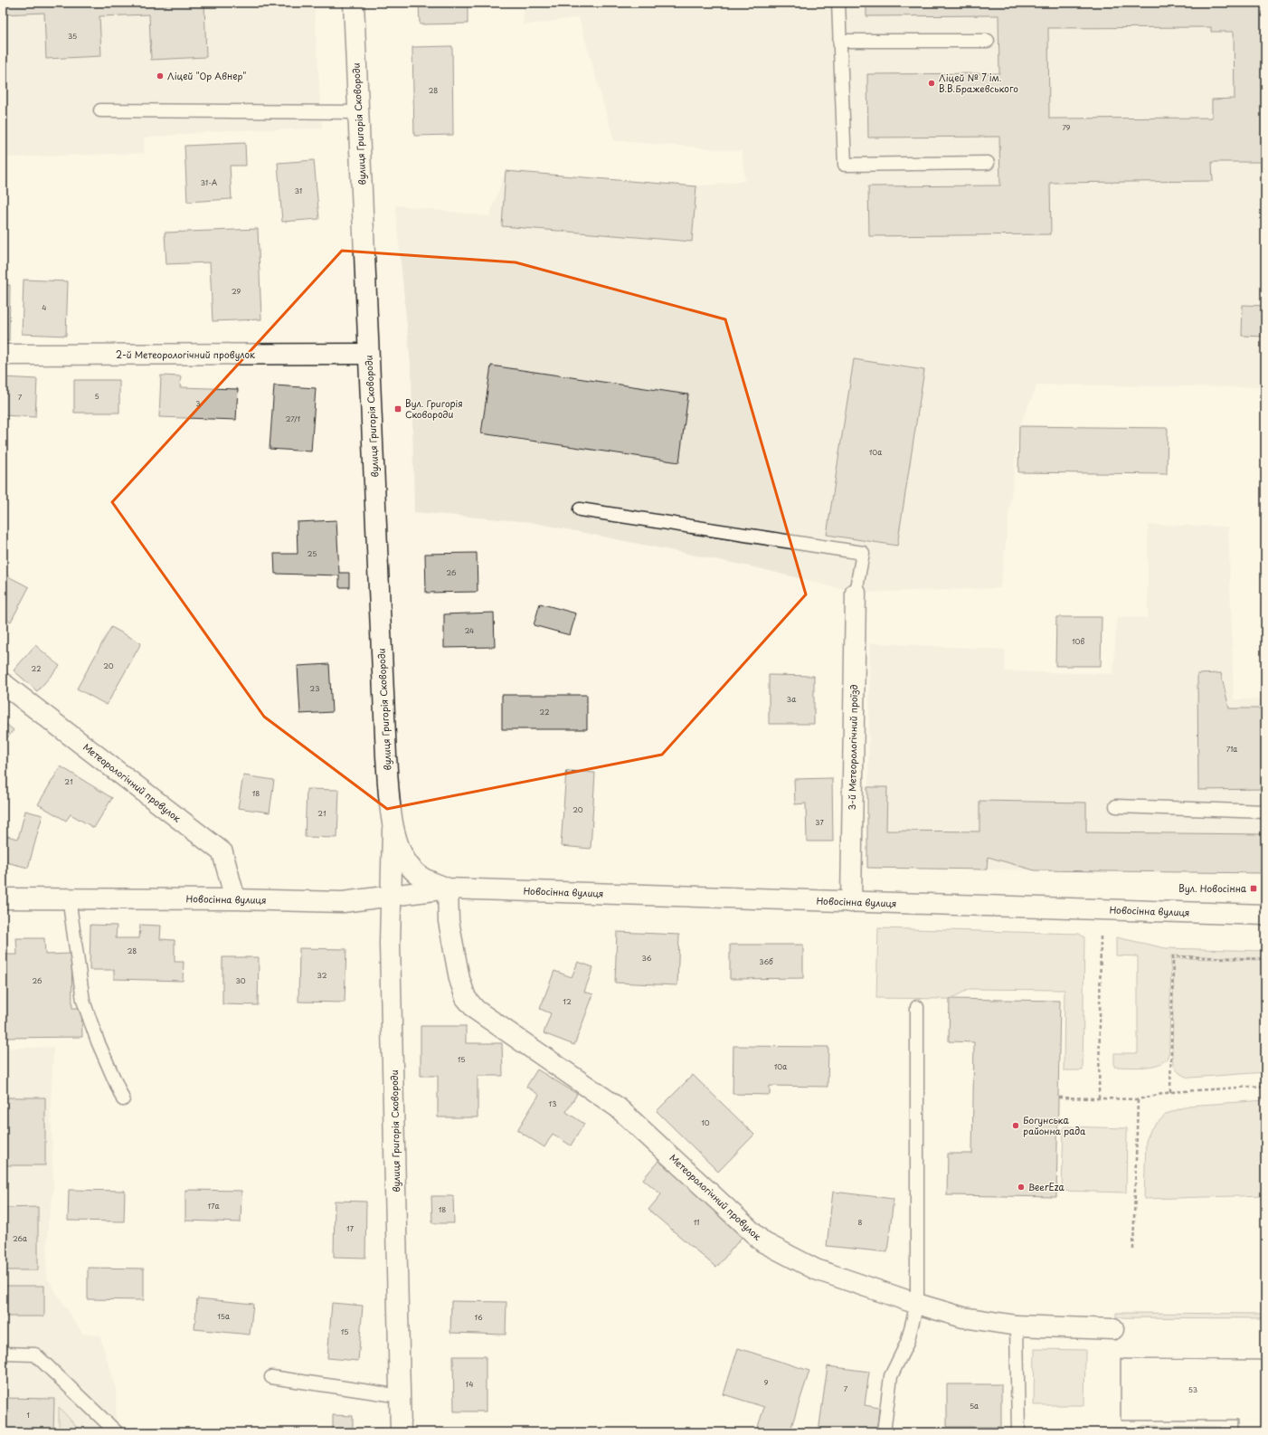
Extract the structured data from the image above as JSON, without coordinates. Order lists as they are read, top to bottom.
{
  "streets": {
    "street": [
      "вулиця Григорія Сковороди",
      "2-й Метеорологічний провулок",
      "3-й Метеорологічний проїзд",
      "Метеорологічний провулок",
      "Новосінна вулиця"
    ]
  },
  "crossings": [
    ["вулиця Григорія Сковороди", "2-й Метеорологічний провулок"],
    ["вулиця Григорія Сковороди", "Новосінна вулиця"],
    ["3-й Метеорологічний проїзд", "Новосінна вулиця"],
    ["Метеорологічний провулок", "Новосінна вулиця"]
  ],
  "places": {
    "other": [
      "Ліцей \"Ор Авнер\"",
      "Ліцей № 7 ім. В.В.Бражевського",
      "Богунська районна рада",
      "BeerЕza"
    ],
    "transit": ["Вул. Григорія Сковороди", "Вул. Новосінна"]
  },
  "house_numbers": [
    "35",
    "28",
    "79",
    "31-А",
    "31",
    "29",
    "4",
    "5",
    "7",
    "3",
    "27/1",
    "10а",
    "25",
    "26",
    "24",
    "10в",
    "20",
    "22",
    "23",
    "3а",
    "22",
    "71а",
    "21",
    "18",
    "20",
    "21",
    "37",
    "28",
    "36",
    "36б",
    "32",
    "26",
    "30",
    "12",
    "15",
    "10а",
    "13",
    "10",
    "17а",
    "18",
    "11",
    "8",
    "17",
    "26а",
    "15а",
    "16",
    "15",
    "9",
    "14",
    "7",
    "53",
    "5а",
    "1"
  ]
}
